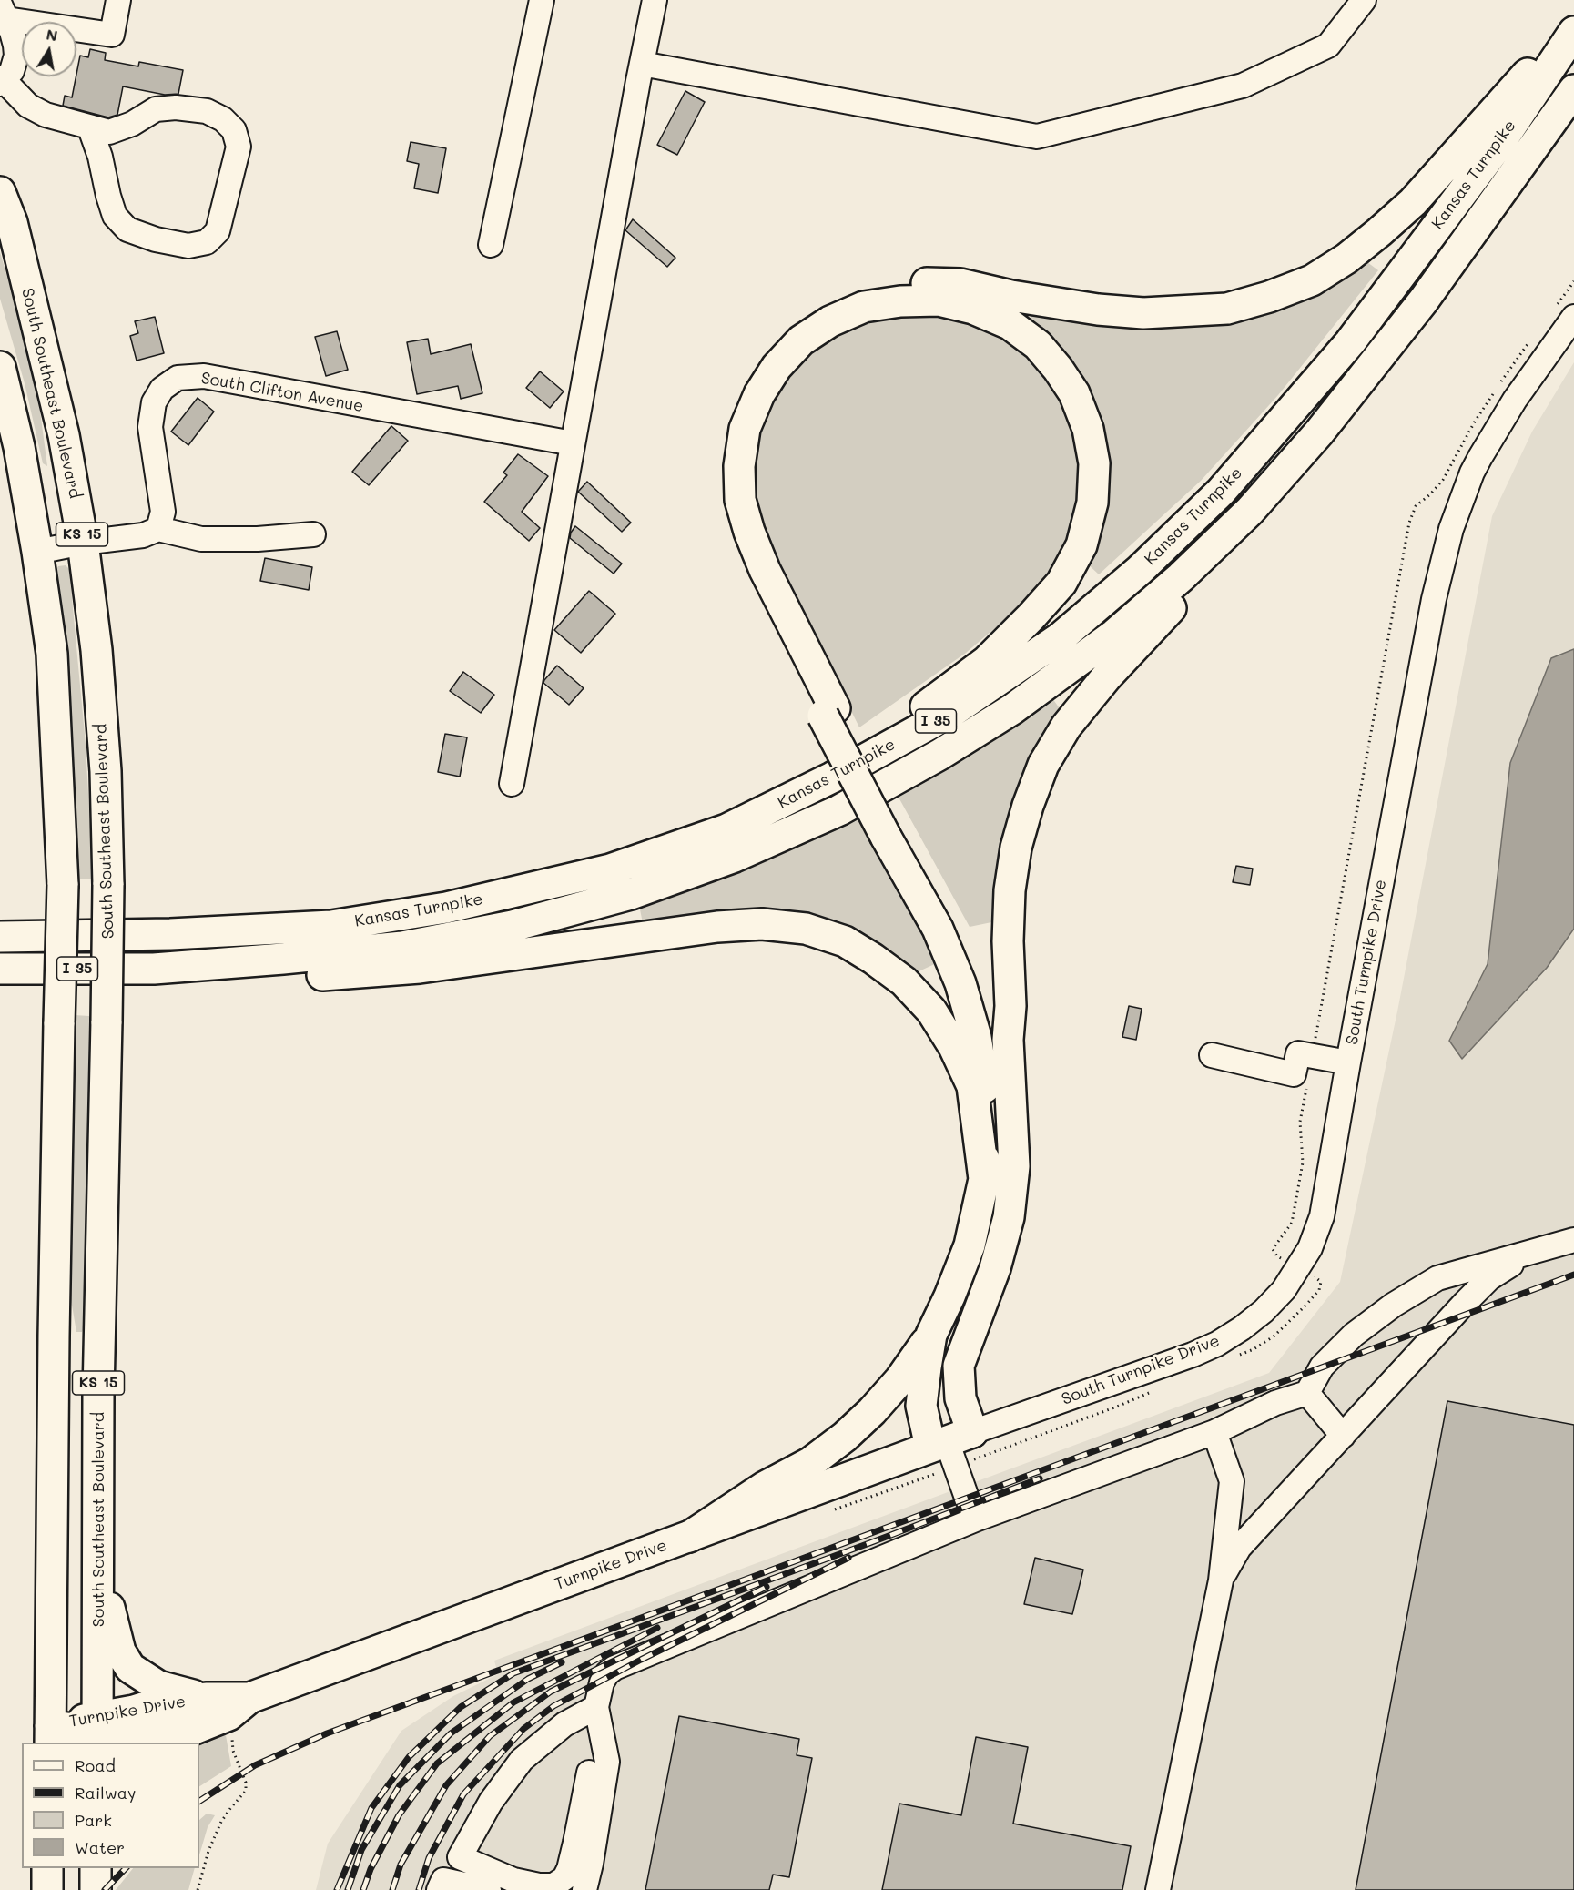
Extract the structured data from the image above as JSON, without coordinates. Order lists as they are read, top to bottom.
{
  "streets": {
    "main road": [
      "Kansas Turnpike",
      "South Southeast Boulevard",
      "KS 15",
      "I 35",
      "Turnpike Drive"
    ],
    "street": ["South Clifton Avenue", "South Turnpike Drive"]
  },
  "crossings": [
    ["South Southeast Boulevard", "Turnpike Drive"],
    ["KS 15", "Turnpike Drive"],
    ["South Turnpike Drive", "Turnpike Drive"]
  ],
  "legend": [
    "Road",
    "Railway",
    "Park",
    "Water"
  ],
  "north": "top"
}
